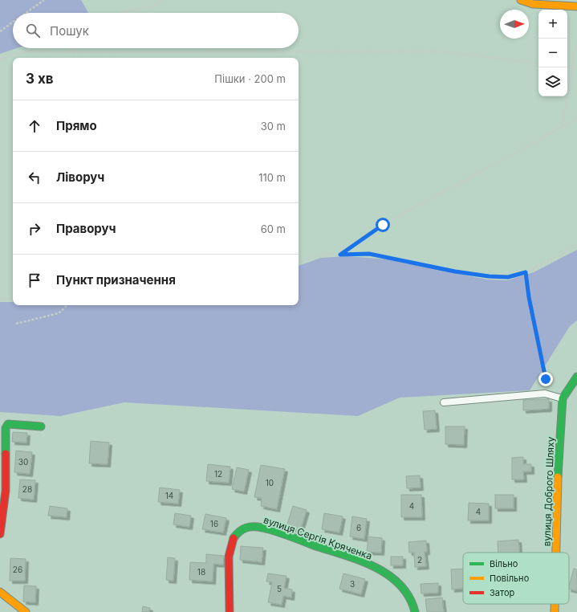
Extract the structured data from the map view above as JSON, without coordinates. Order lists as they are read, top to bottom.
{
  "streets": {
    "street": ["вулиця Доброго Шляху", "вулиця Сергія Кряченка"]
  },
  "house_numbers": [
    "30",
    "12",
    "10",
    "28",
    "14",
    "4",
    "4",
    "16",
    "6",
    "2",
    "26",
    "18",
    "3",
    "5"
  ],
  "legend": ["Вільно", "Повільно", "Затор"],
  "north": "right",
  "page": {
    "map_buttons": ["+", "−"],
    "search": "Пошук",
    "heading": ["3 хв", "Пішки · 200 m"],
    "list": [
      ["Прямо", "30 m"],
      ["Ліворуч", "110 m"],
      ["Праворуч", "60 m"],
      "Пункт призначення"
    ]
  }
}
